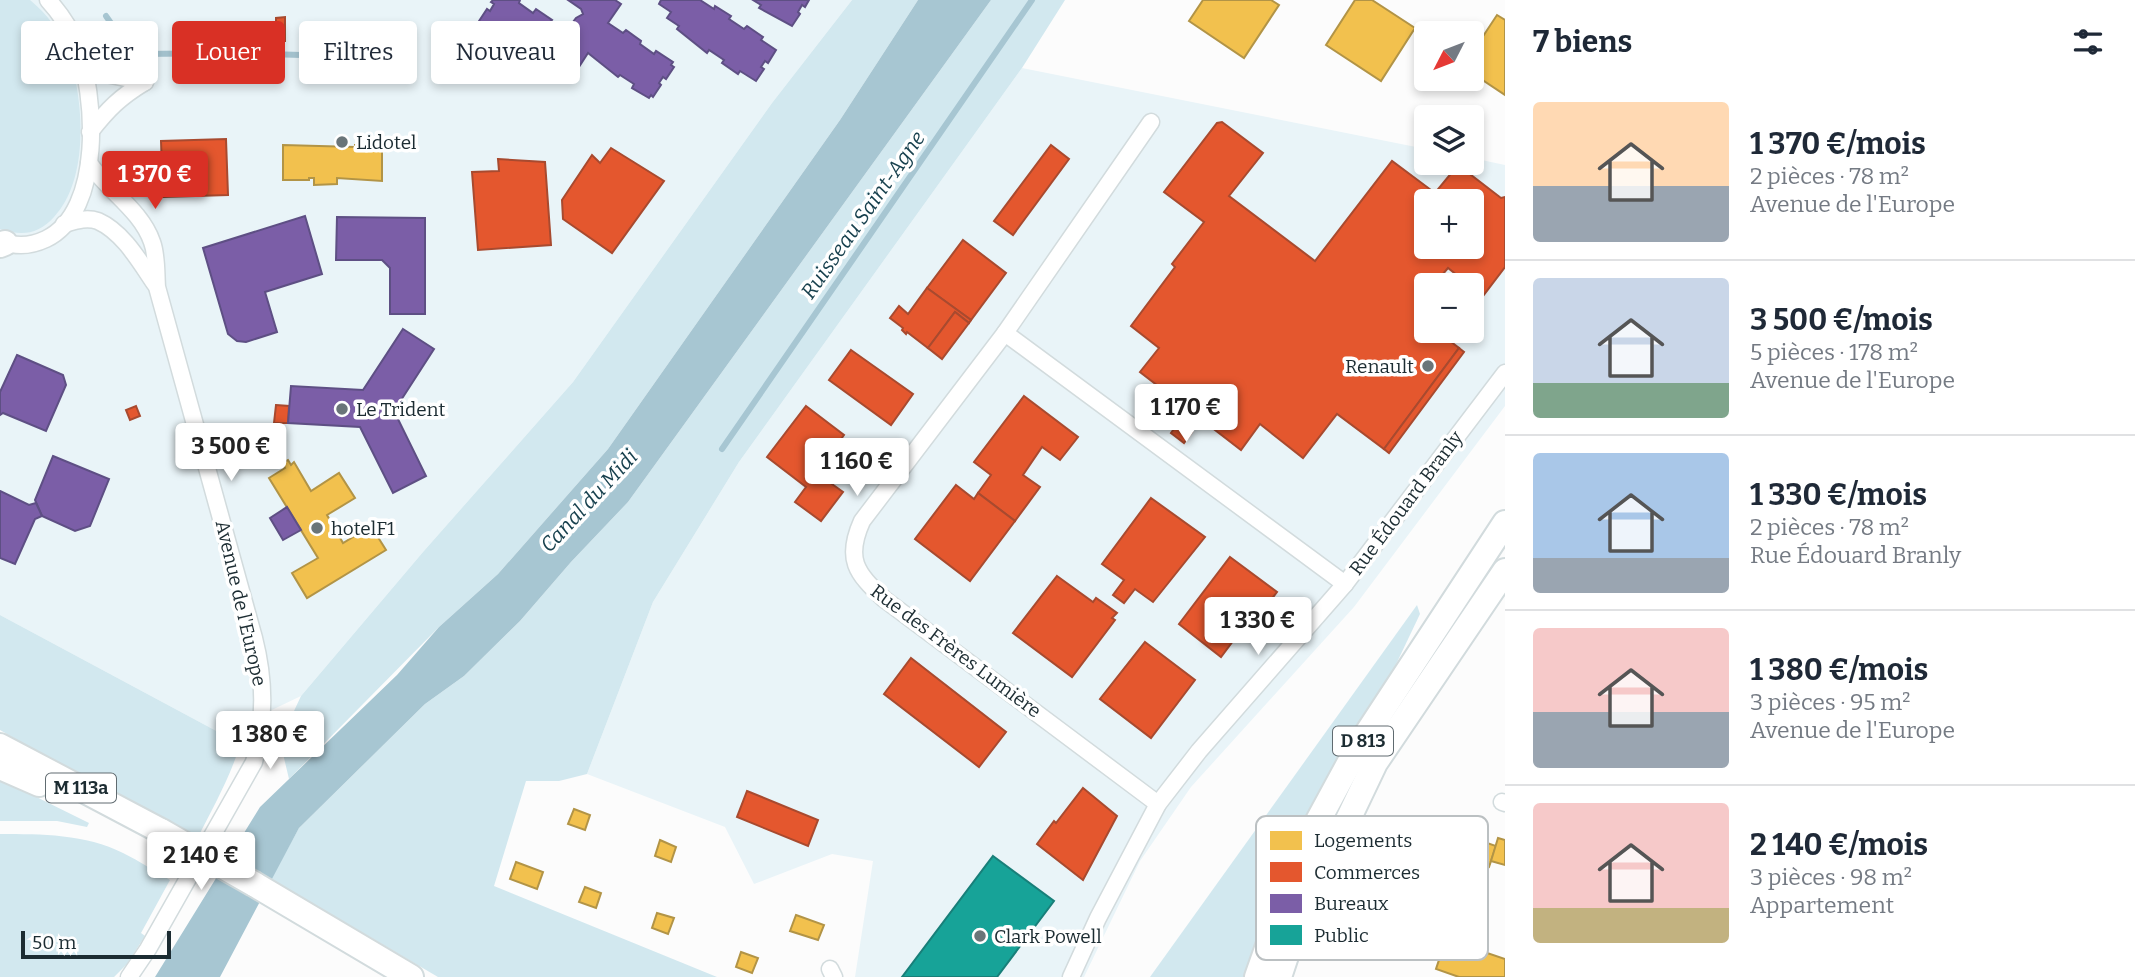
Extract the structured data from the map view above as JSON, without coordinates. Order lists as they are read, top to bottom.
{
  "streets": {
    "main road": ["D 813", "M 113a"],
    "street": ["Rue Édouard Branly", "Avenue de l'Europe", "Rue des Frères Lumière"]
  },
  "crossings": [
    ["Rue Édouard Branly", "Rue des Frères Lumière"]
  ],
  "water": ["Ruisseau Saint-Agne", "Canal du Midi"],
  "places": [
    "Lidotel",
    "Renault",
    "Le Trident",
    "hotelF1",
    "Clark Powell"
  ],
  "legend": [
    "Logements",
    "Commerces",
    "Bureaux",
    "Public"
  ],
  "scale_bar": "50 m",
  "north": "bottom left",
  "page": {
    "heading": "7 biens",
    "map_buttons": ["+", "−"],
    "chip": [
      "Acheter",
      "Louer",
      "Filtres",
      "Nouveau"
    ],
    "list": [
      {
        "name": "1 370 €/mois",
        "note": "2 pièces · 78 m² · Avenue de l'Europe"
      },
      {
        "name": "3 500 €/mois",
        "note": "5 pièces · 178 m² · Avenue de l'Europe"
      },
      {
        "name": "1 330 €/mois",
        "note": "2 pièces · 78 m² · Rue Édouard Branly"
      },
      {
        "name": "1 380 €/mois",
        "note": "3 pièces · 95 m² · Avenue de l'Europe"
      },
      {
        "name": "2 140 €/mois",
        "note": "3 pièces · 98 m² · Appartement"
      }
    ],
    "price": [
      "1 370 €",
      "1 170 €",
      "3 500 €",
      "1 160 €",
      "1 330 €",
      "1 380 €",
      "2 140 €"
    ],
    "scale": "50 m"
  }
}
